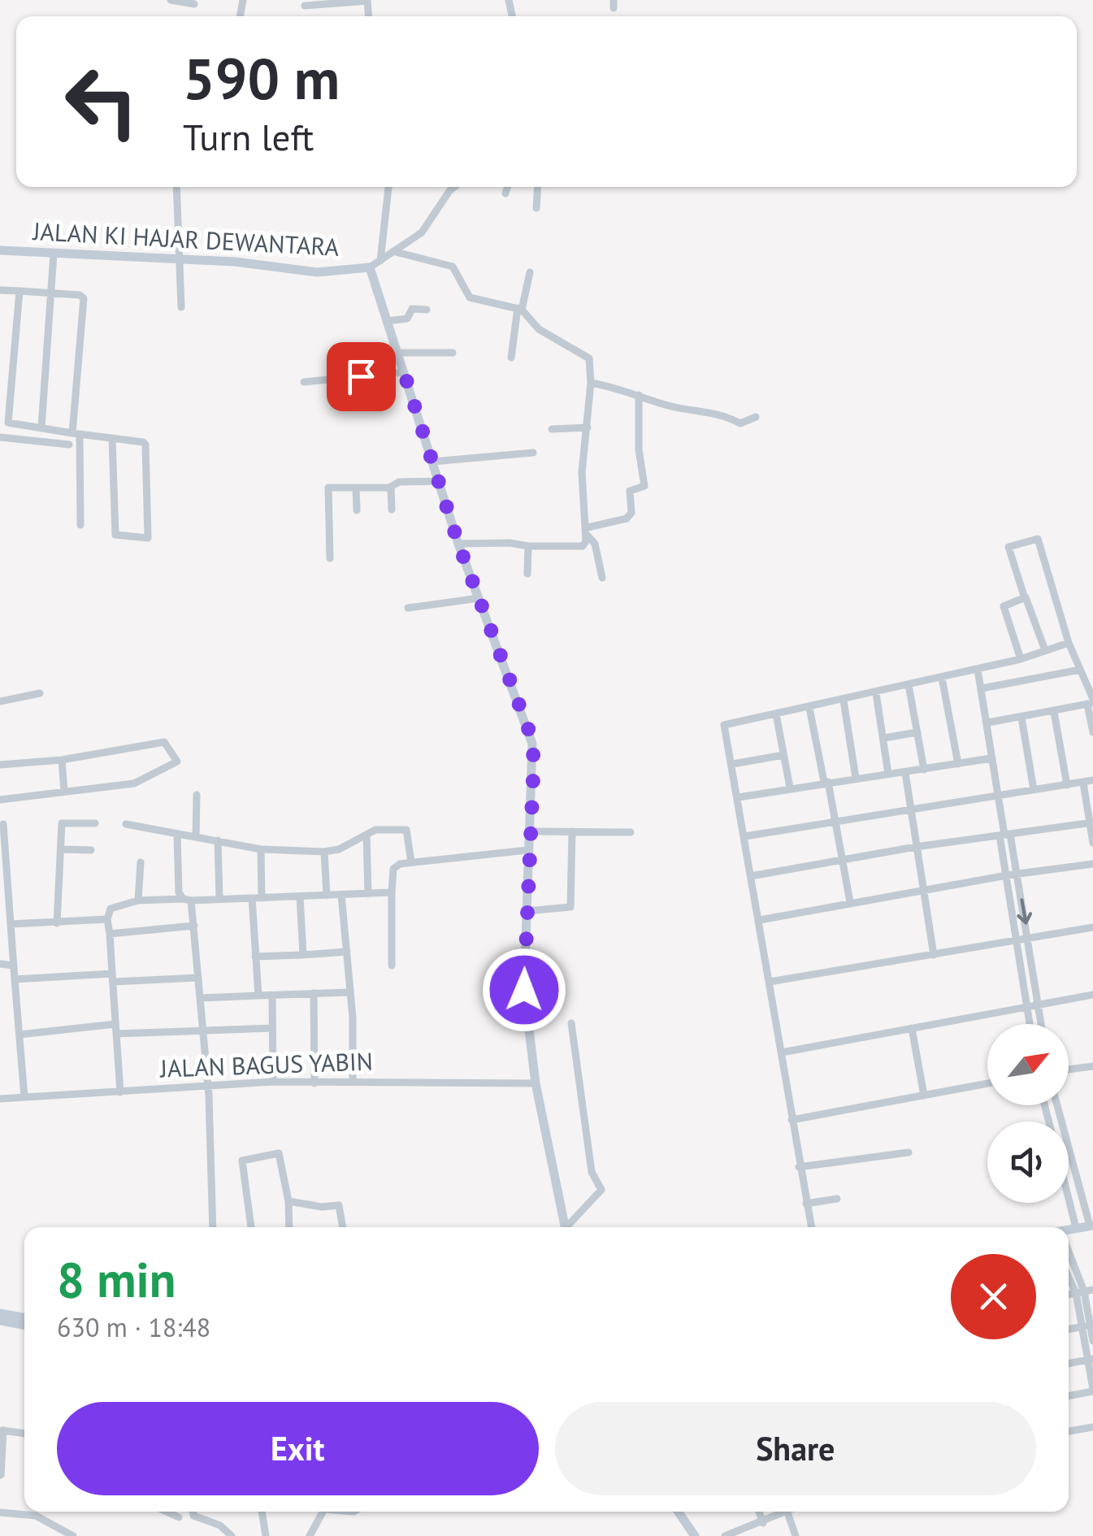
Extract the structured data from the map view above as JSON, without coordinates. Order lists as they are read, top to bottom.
{
  "streets": {
    "street": ["JALAN KI HAJAR DEWANTARA", "JALAN BAGUS YABIN"]
  },
  "north": "top right",
  "page": {
    "turn": ["590 m", "Turn left"],
    "heading": ["8 min", "630 m · 18:48"],
    "buttons": ["Exit", "Share"]
  }
}
